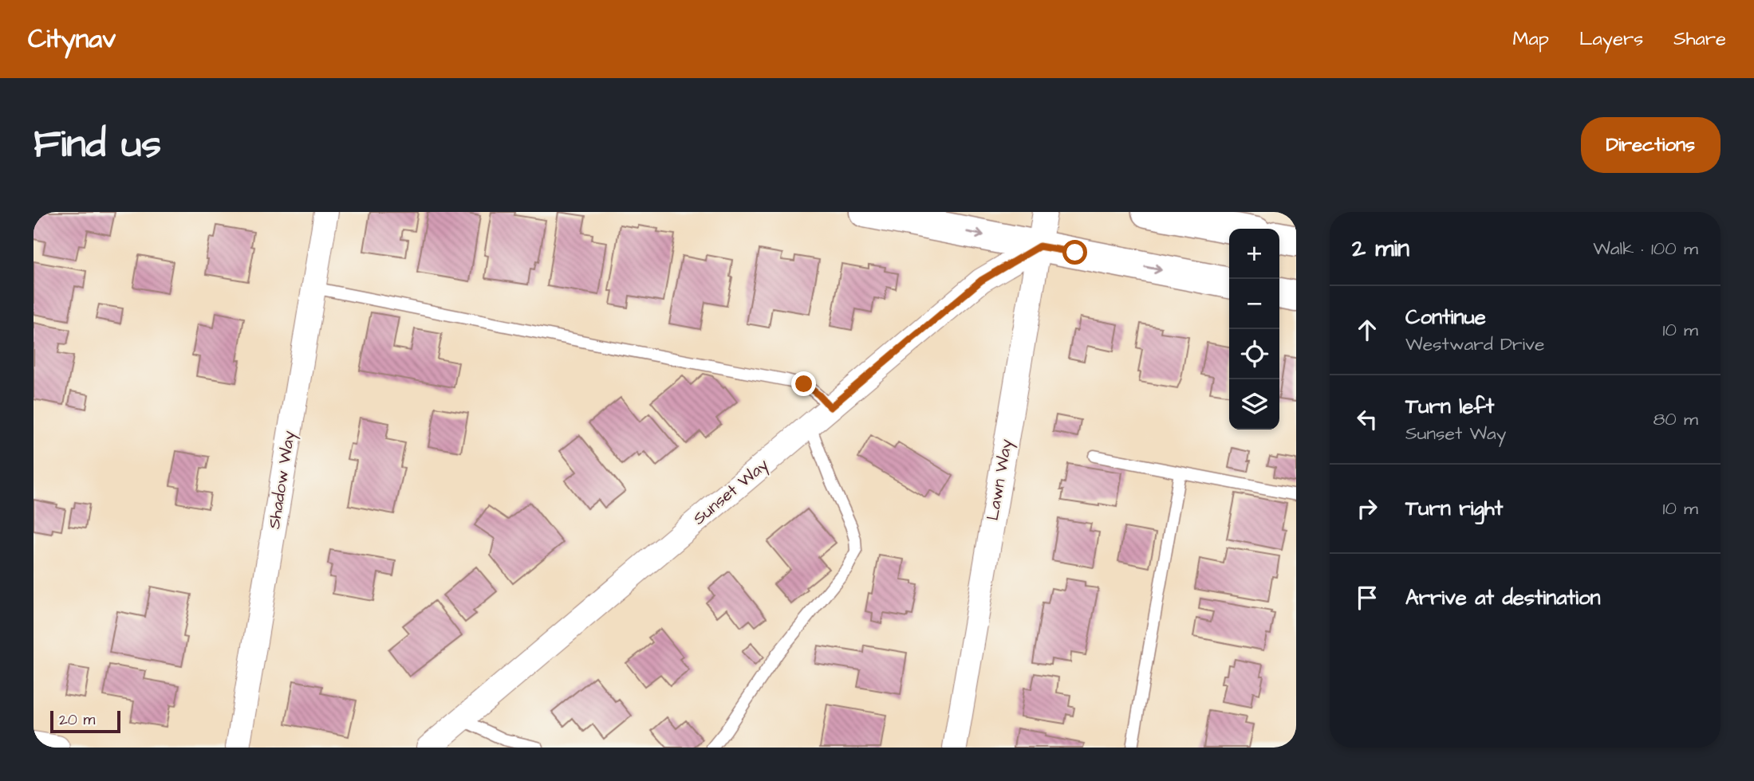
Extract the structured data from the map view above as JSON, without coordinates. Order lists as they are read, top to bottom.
{
  "streets": {
    "street": ["Shadow Way", "Lawn Way", "Sunset Way"]
  },
  "crossings": [
    ["Lawn Way", "Sunset Way"]
  ],
  "scale_bar": "20 m",
  "page": {
    "header": "Citynav",
    "nav": ["Map", "Layers", "Share"],
    "buttons": "Directions",
    "title": "Find us",
    "heading": ["2 min", "Walk · 100 m"],
    "map_buttons": ["+", "−"],
    "list": [
      ["Continue", "Westward Drive", "10 m"],
      ["Turn left", "Sunset Way", "80 m"],
      ["Turn right", "10 m"],
      "Arrive at destination"
    ],
    "scale": "20 m"
  }
}
